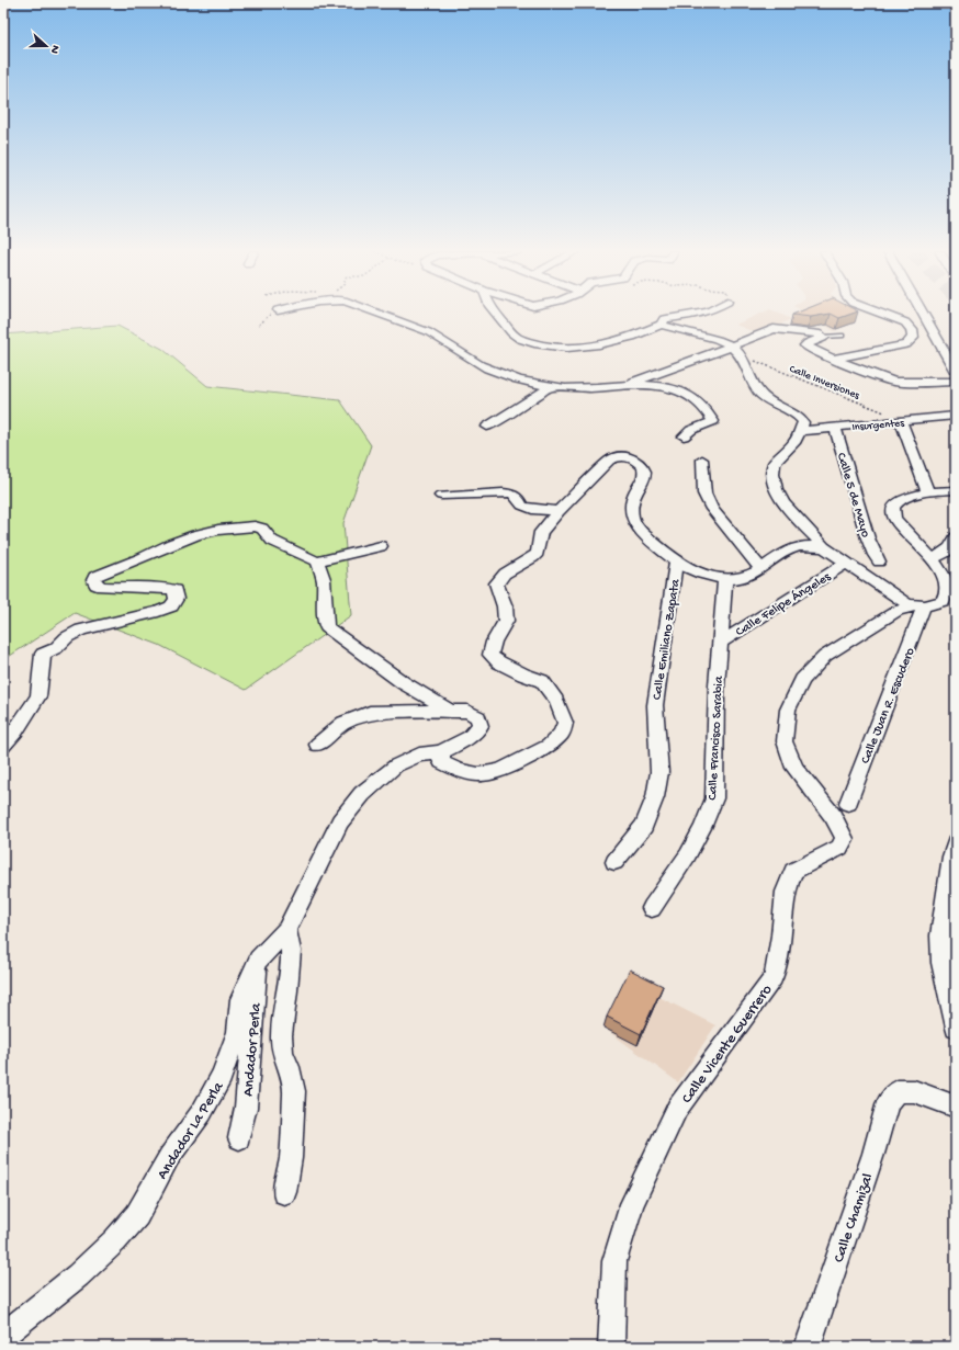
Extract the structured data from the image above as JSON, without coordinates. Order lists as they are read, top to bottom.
{
  "streets": {
    "street": [
      "Insurgentes",
      "Calle 5 de Mayo",
      "Calle Felipe Ángeles",
      "Calle Emiliano Zapata",
      "Calle Juan R. Escudero",
      "Calle Francisco Sarabia",
      "Calle Vicente Guerrero",
      "Andador Perla",
      "Andador La Perla",
      "Calle Chamizal"
    ],
    "path": ["Calle Inversiones"]
  },
  "crossings": [
    ["Calle Inversiones", "Insurgentes"],
    ["Insurgentes", "Calle 5 de Mayo"],
    ["Calle Felipe Ángeles", "Calle Francisco Sarabia"],
    ["Calle Juan R. Escudero", "Calle Vicente Guerrero"],
    ["Andador Perla", "Andador La Perla"]
  ],
  "north": "right"
}
